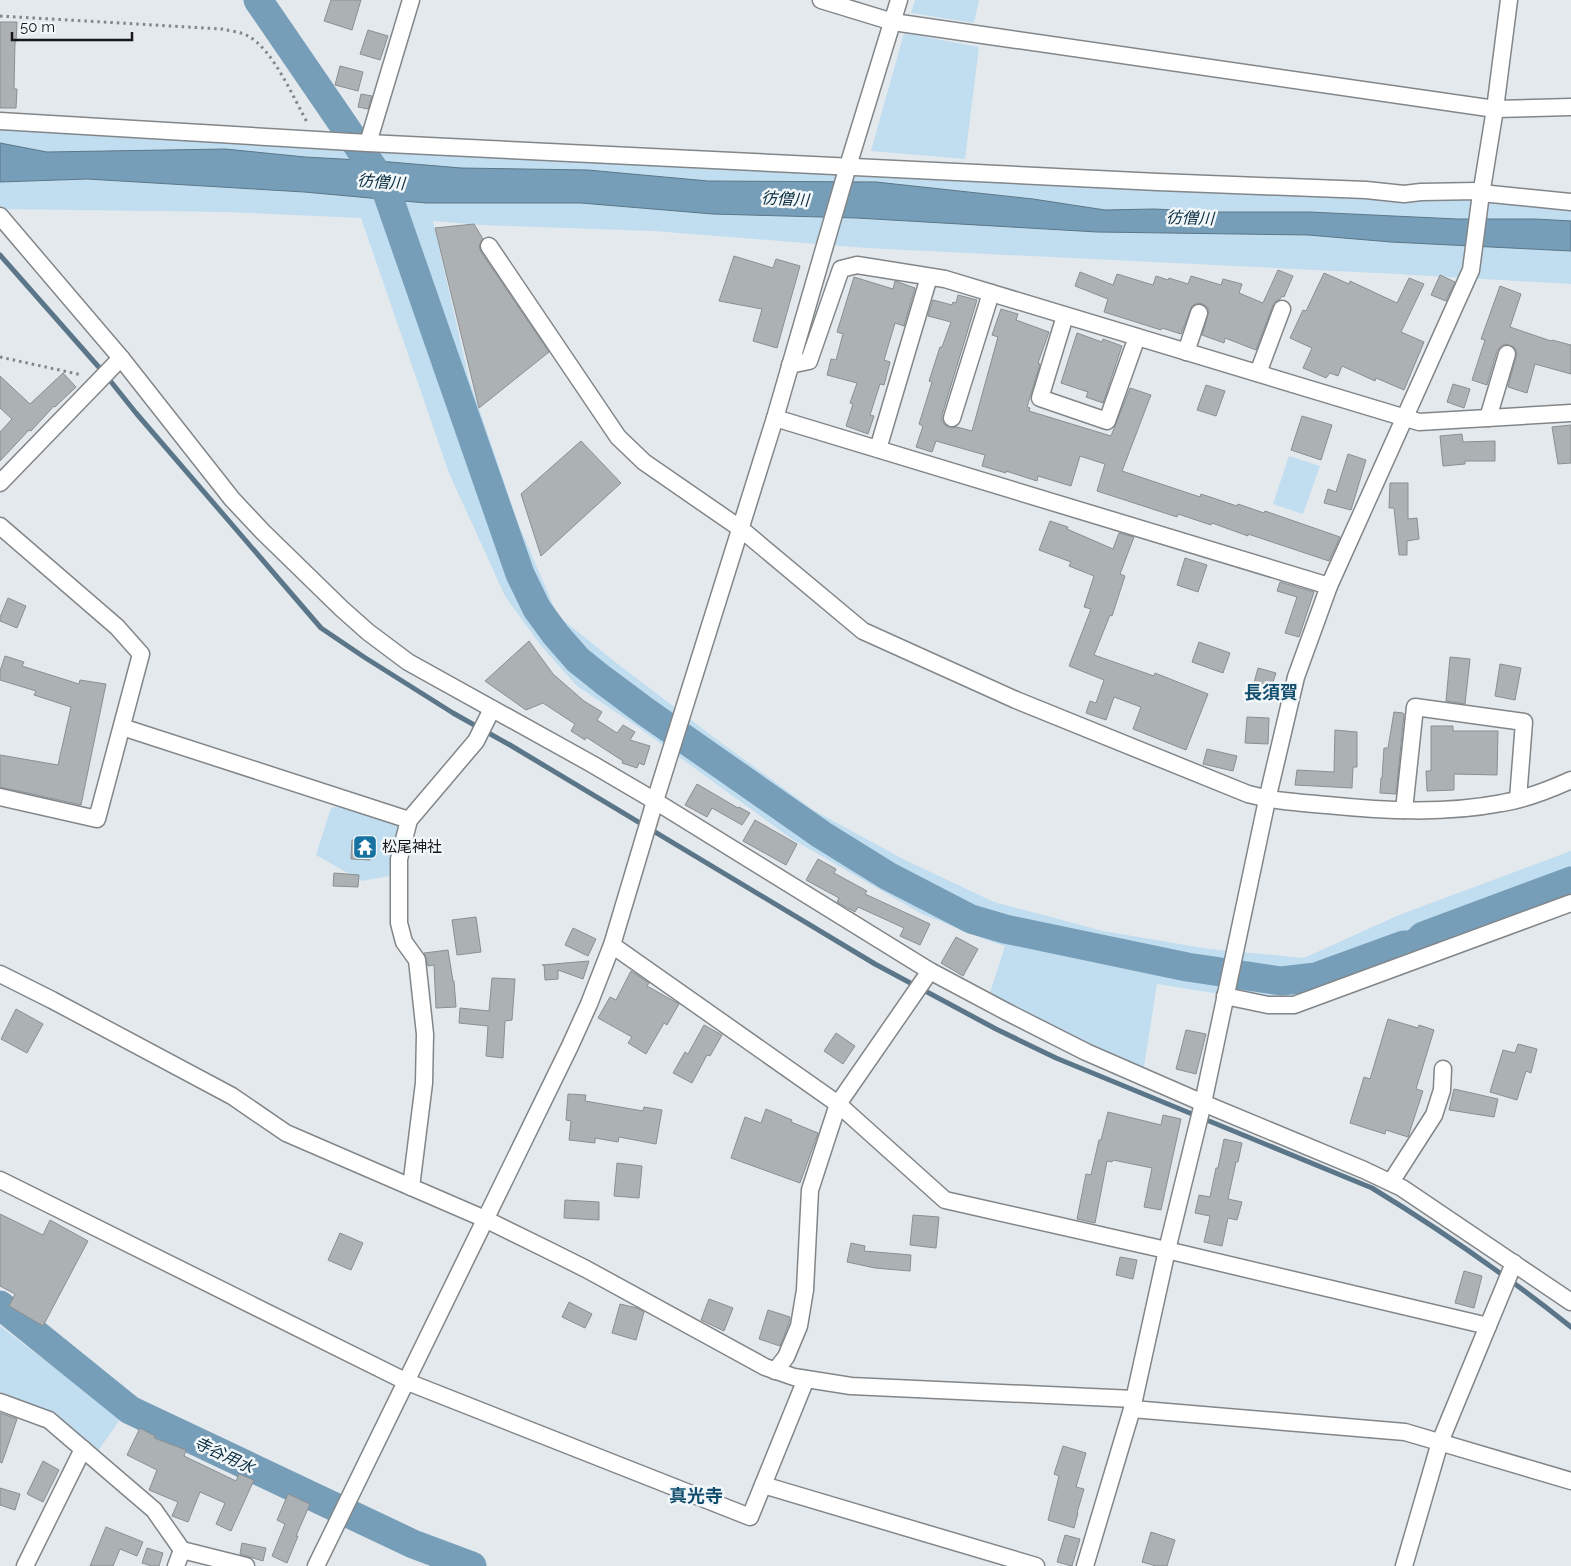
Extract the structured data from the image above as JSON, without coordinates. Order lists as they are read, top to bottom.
{
  "districts": ["長須賀", "真光寺"],
  "water": ["彷僧川", "寺谷用水"],
  "places": {
    "temple": ["松尾神社"]
  },
  "scale_bar": "50 m"
}
